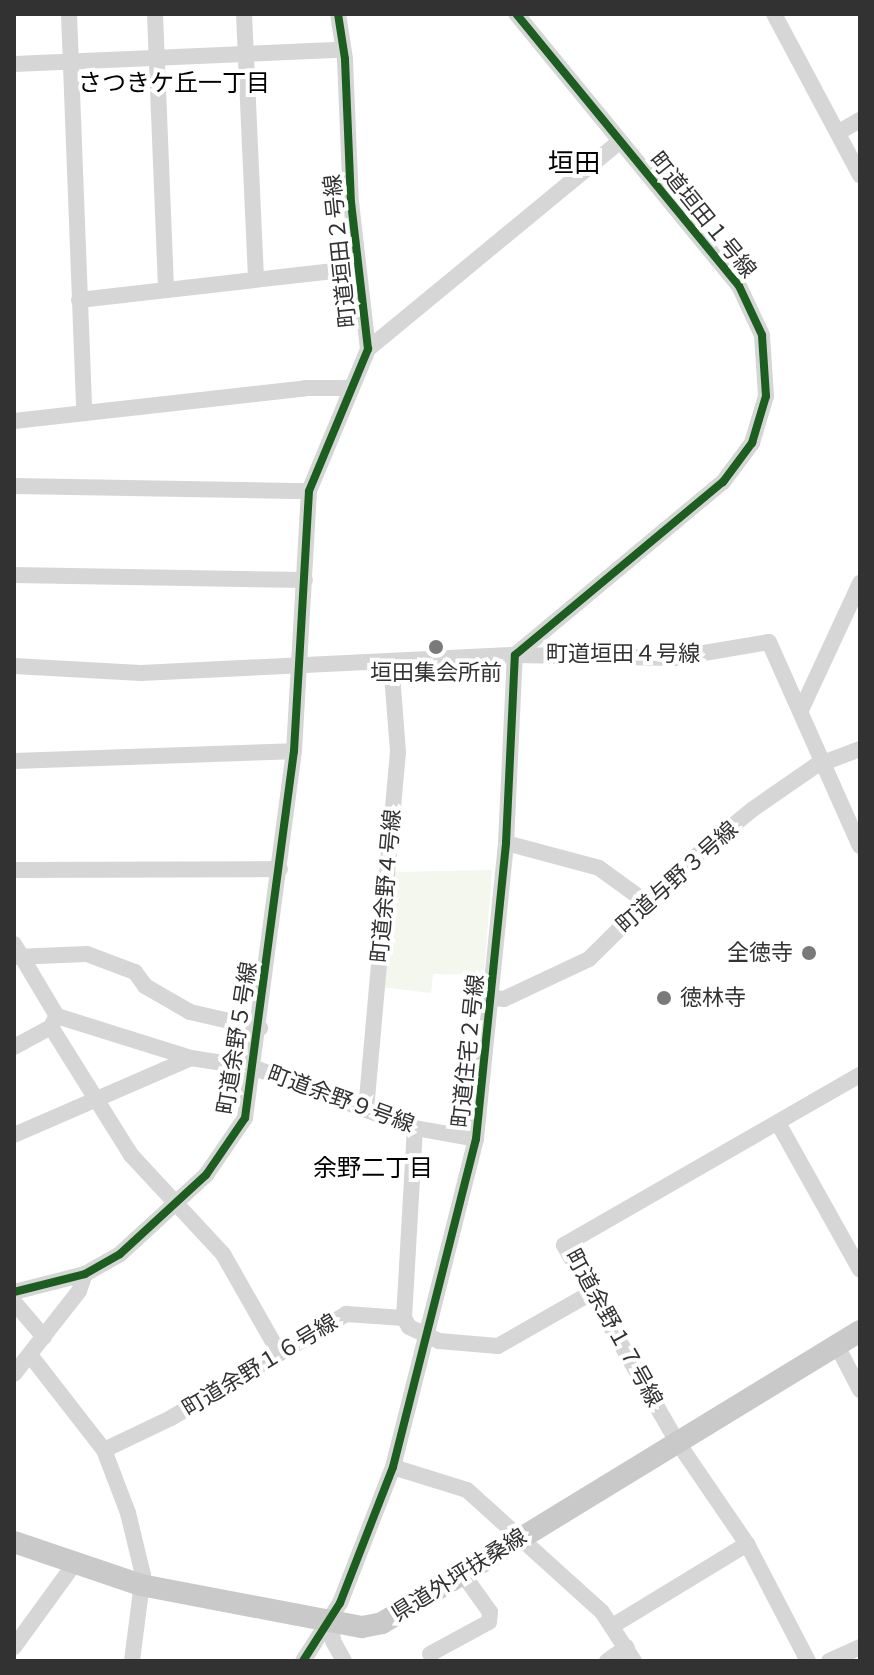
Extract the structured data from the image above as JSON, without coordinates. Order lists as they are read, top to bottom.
{
  "streets": {
    "main road": ["県道外坪扶桑線"],
    "street": [
      "町道垣田１号線",
      "町道垣田２号線",
      "町道垣田４号線",
      "町道与野３号線",
      "町道余野４号線",
      "町道余野５号線",
      "町道住宅２号線",
      "町道余野９号線",
      "町道余野１７号線",
      "町道余野１６号線"
    ]
  },
  "crossings": [
    ["町道垣田１号線", "町道垣田４号線"],
    ["町道垣田１号線", "町道住宅２号線"],
    ["町道垣田２号線", "町道垣田４号線"],
    ["町道垣田２号線", "町道余野５号線"],
    ["町道垣田４号線", "町道与野３号線"],
    ["町道垣田４号線", "町道余野４号線"],
    ["町道垣田４号線", "町道余野５号線"],
    ["町道垣田４号線", "町道住宅２号線"],
    ["町道与野３号線", "町道住宅２号線"],
    ["町道余野４号線", "町道余野９号線"],
    ["町道余野５号線", "町道余野９号線"],
    ["町道住宅２号線", "町道余野９号線"],
    ["町道住宅２号線", "町道余野１６号線"],
    ["町道住宅２号線", "県道外坪扶桑線"],
    ["町道余野１７号線", "町道余野１６号線"],
    ["町道余野１７号線", "県道外坪扶桑線"]
  ],
  "districts": ["さつきケ丘一丁目", "垣田", "余野二丁目"],
  "places": ["垣田集会所前", "全徳寺", "徳林寺"]
}
